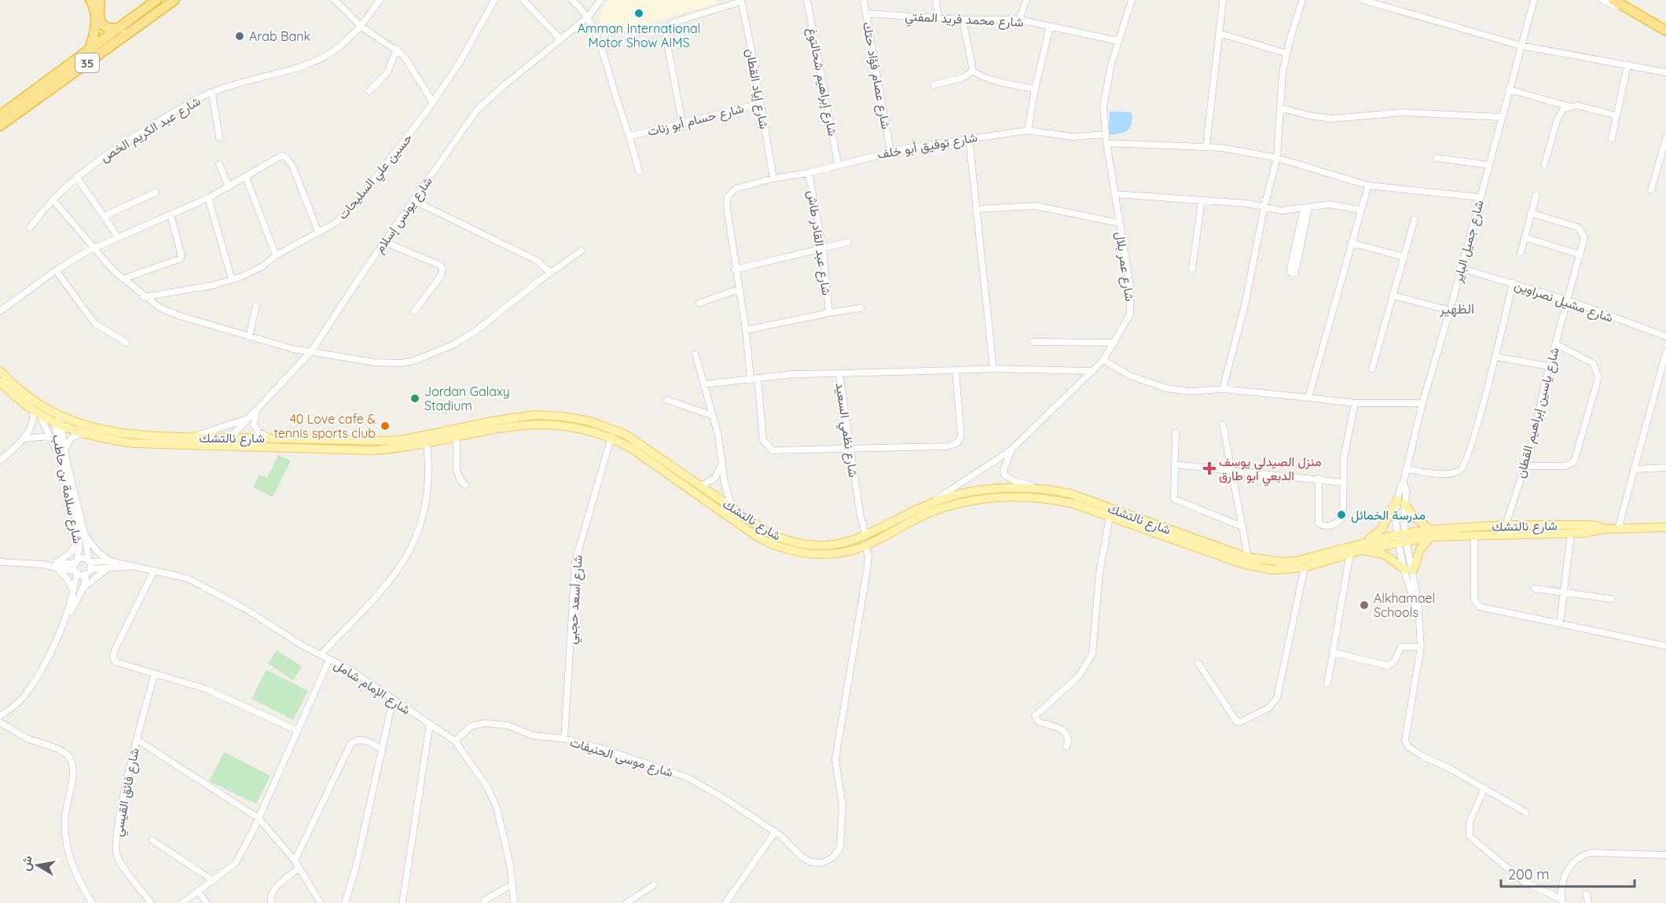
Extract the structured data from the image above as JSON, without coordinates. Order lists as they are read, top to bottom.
{
  "streets": {
    "highway": ["35"],
    "main road": ["شارع نالتشك"],
    "street": [
      "شارع محمد فريد المفتي",
      "شارع عصام فؤاد حتك",
      "شارع إبراهيم شحالتوغ",
      "شارع إياد القطان",
      "شارع حسام أبو زنات",
      "شارع عبد الكريم الخص",
      "شارع توفيق أبو خلف",
      "حسين علي السليحات",
      "شارع يونس إسلام",
      "شارع جميل الباير",
      "شارع عبد القادر طاش",
      "شارع عمر بلال",
      "شارع مشيل نصراوين",
      "شارع ياسين إبراهيم القطان",
      "شارع نظمي السعيد",
      "شارع سلامة بن حاطب",
      "شارع أسعد حجبي",
      "شارع الإمام شامل",
      "شارع موسى الحنيفات",
      "شارع فائق القيسي"
    ]
  },
  "crossings": [
    ["شارع محمد فريد المفتي", "شارع عصام فؤاد حتك"],
    ["شارع محمد فريد المفتي", "شارع عمر بلال"],
    ["شارع عصام فؤاد حتك", "شارع توفيق أبو خلف"],
    ["شارع إبراهيم شحالتوغ", "شارع توفيق أبو خلف"],
    ["شارع إياد القطان", "شارع حسام أبو زنات"],
    ["شارع إياد القطان", "شارع توفيق أبو خلف"],
    ["شارع توفيق أبو خلف", "شارع عبد القادر طاش"],
    ["شارع توفيق أبو خلف", "شارع عمر بلال"],
    ["شارع يونس إسلام", "شارع نالتشك"],
    ["شارع جميل الباير", "شارع مشيل نصراوين"],
    ["شارع جميل الباير", "شارع نالتشك"],
    ["شارع عمر بلال", "شارع نالتشك"],
    ["شارع مشيل نصراوين", "شارع ياسين إبراهيم القطان"],
    ["شارع ياسين إبراهيم القطان", "شارع نالتشك"],
    ["شارع نظمي السعيد", "شارع نالتشك"],
    ["شارع نالتشك", "شارع سلامة بن حاطب"],
    ["شارع نالتشك", "شارع أسعد حجبي"],
    ["شارع نالتشك", "شارع موسى الحنيفات"],
    ["شارع سلامة بن حاطب", "شارع الإمام شامل"],
    ["شارع أسعد حجبي", "شارع موسى الحنيفات"],
    ["شارع الإمام شامل", "شارع موسى الحنيفات"]
  ],
  "districts": ["الظهير"],
  "places": {
    "other": [
      "Amman International Motor Show AIMS",
      "Arab Bank",
      "Jordan Galaxy Stadium",
      "40 Love cafe & tennis sports club",
      "مدرسة الخمائل",
      "Alkhamael Schools"
    ],
    "health": ["منزل الصيدلي يوسف الدبعي ابو طارق"]
  },
  "scale_bar": "200 m",
  "north": "left"
}
